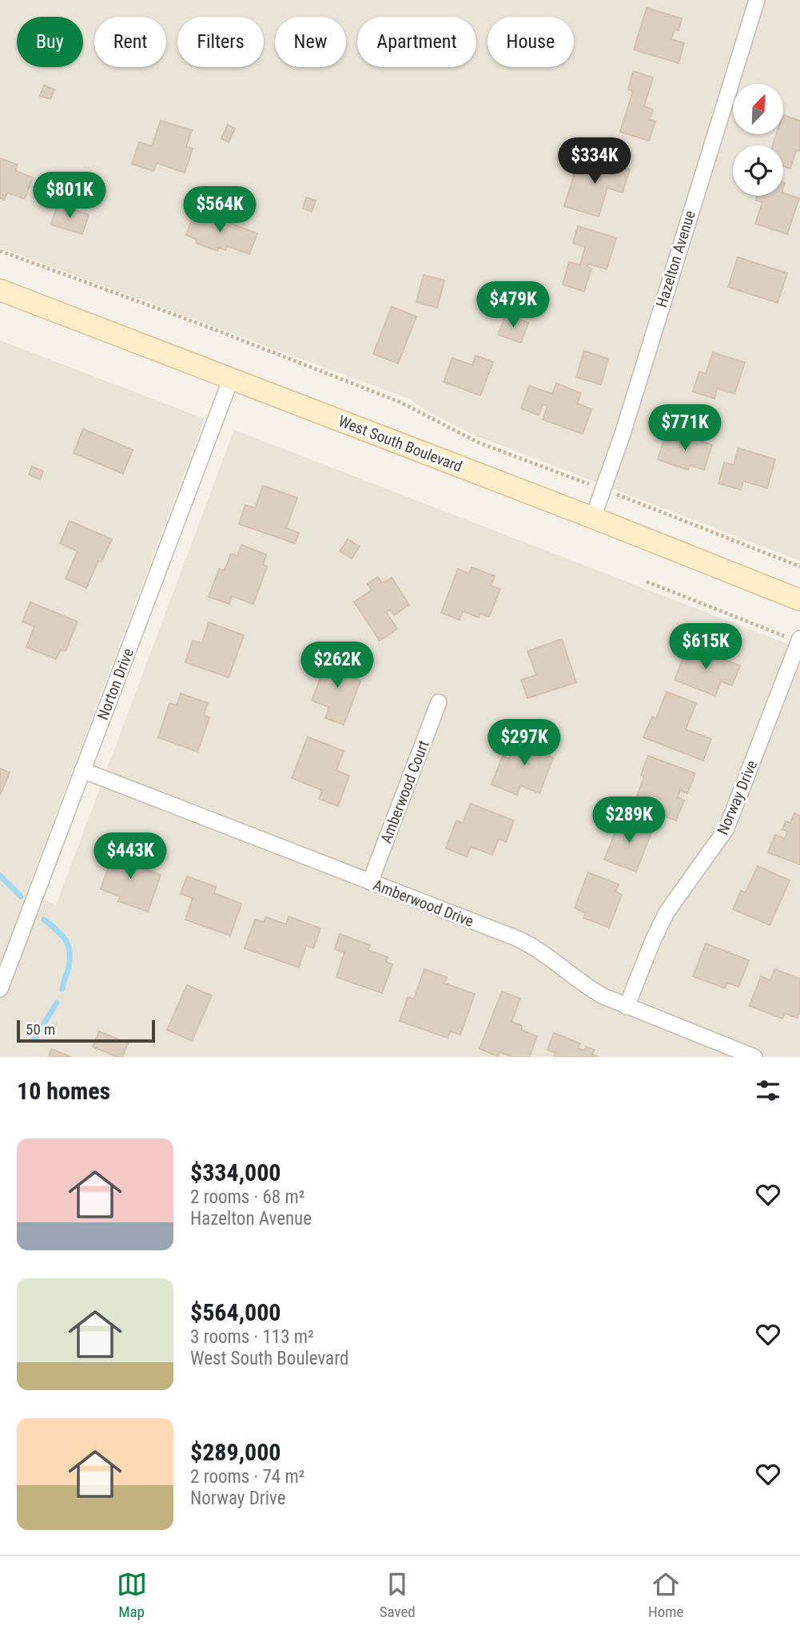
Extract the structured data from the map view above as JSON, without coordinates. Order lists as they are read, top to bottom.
{
  "streets": {
    "street": [
      "Hazelton Avenue",
      "West South Boulevard",
      "Norton Drive",
      "Amberwood Court",
      "Norway Drive",
      "Amberwood Drive"
    ]
  },
  "crossings": [
    ["Hazelton Avenue", "West South Boulevard"],
    ["West South Boulevard", "Norton Drive"],
    ["Norton Drive", "Amberwood Drive"],
    ["Amberwood Court", "Amberwood Drive"],
    ["Norway Drive", "Amberwood Drive"]
  ],
  "scale_bar": "50 m",
  "north": "top right",
  "page": {
    "chip": [
      "Buy",
      "Rent",
      "Filters",
      "New",
      "Apartment",
      "House"
    ],
    "price": [
      "$334K",
      "$801K",
      "$564K",
      "$479K",
      "$771K",
      "$615K",
      "$262K",
      "$297K",
      "$289K",
      "$443K"
    ],
    "scale": "50 m",
    "heading": "10 homes",
    "list": [
      {
        "name": "$334,000",
        "note": "2 rooms · 68 m² · Hazelton Avenue"
      },
      {
        "name": "$564,000",
        "note": "3 rooms · 113 m² · West South Boulevard"
      },
      {
        "name": "$289,000",
        "note": "2 rooms · 74 m² · Norway Drive"
      }
    ],
    "tabs": ["Map", "Saved", "Home"]
  }
}
